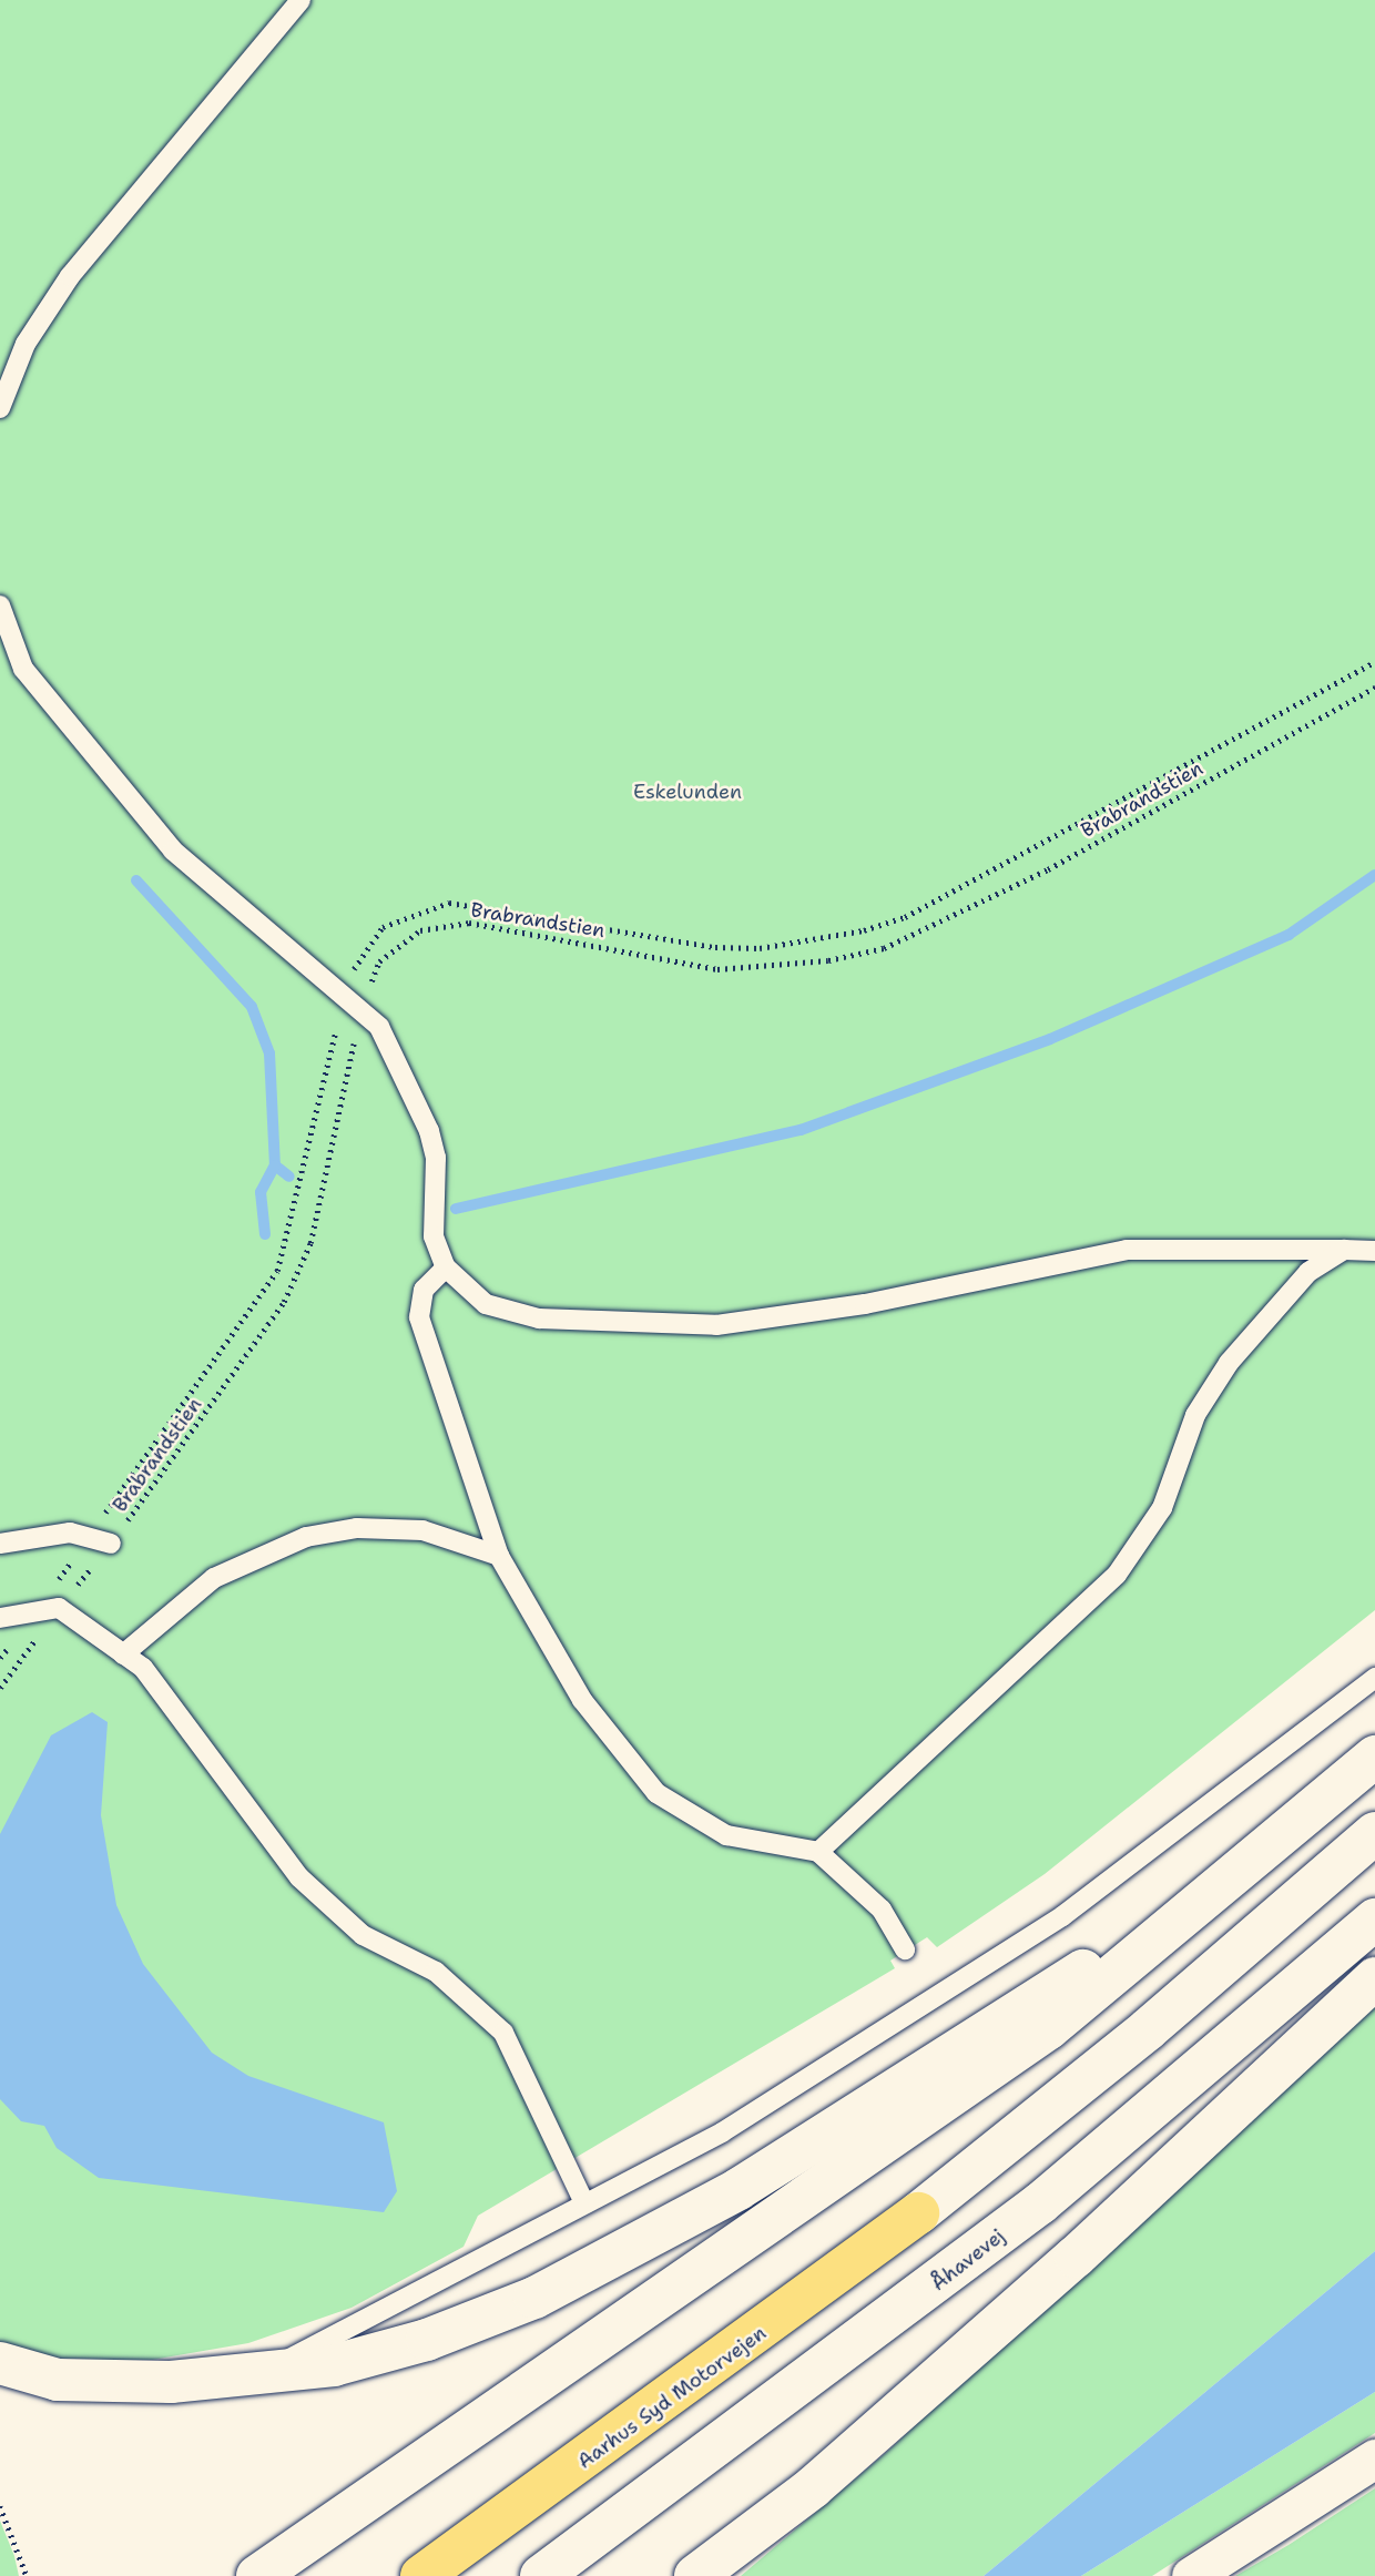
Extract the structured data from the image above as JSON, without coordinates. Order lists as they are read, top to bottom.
{
  "streets": {
    "highway": ["Aarhus Syd Motorvejen"],
    "main road": ["Åhavevej"],
    "path": ["Brabrandstien"]
  },
  "parks": ["Eskelunden"]
}
